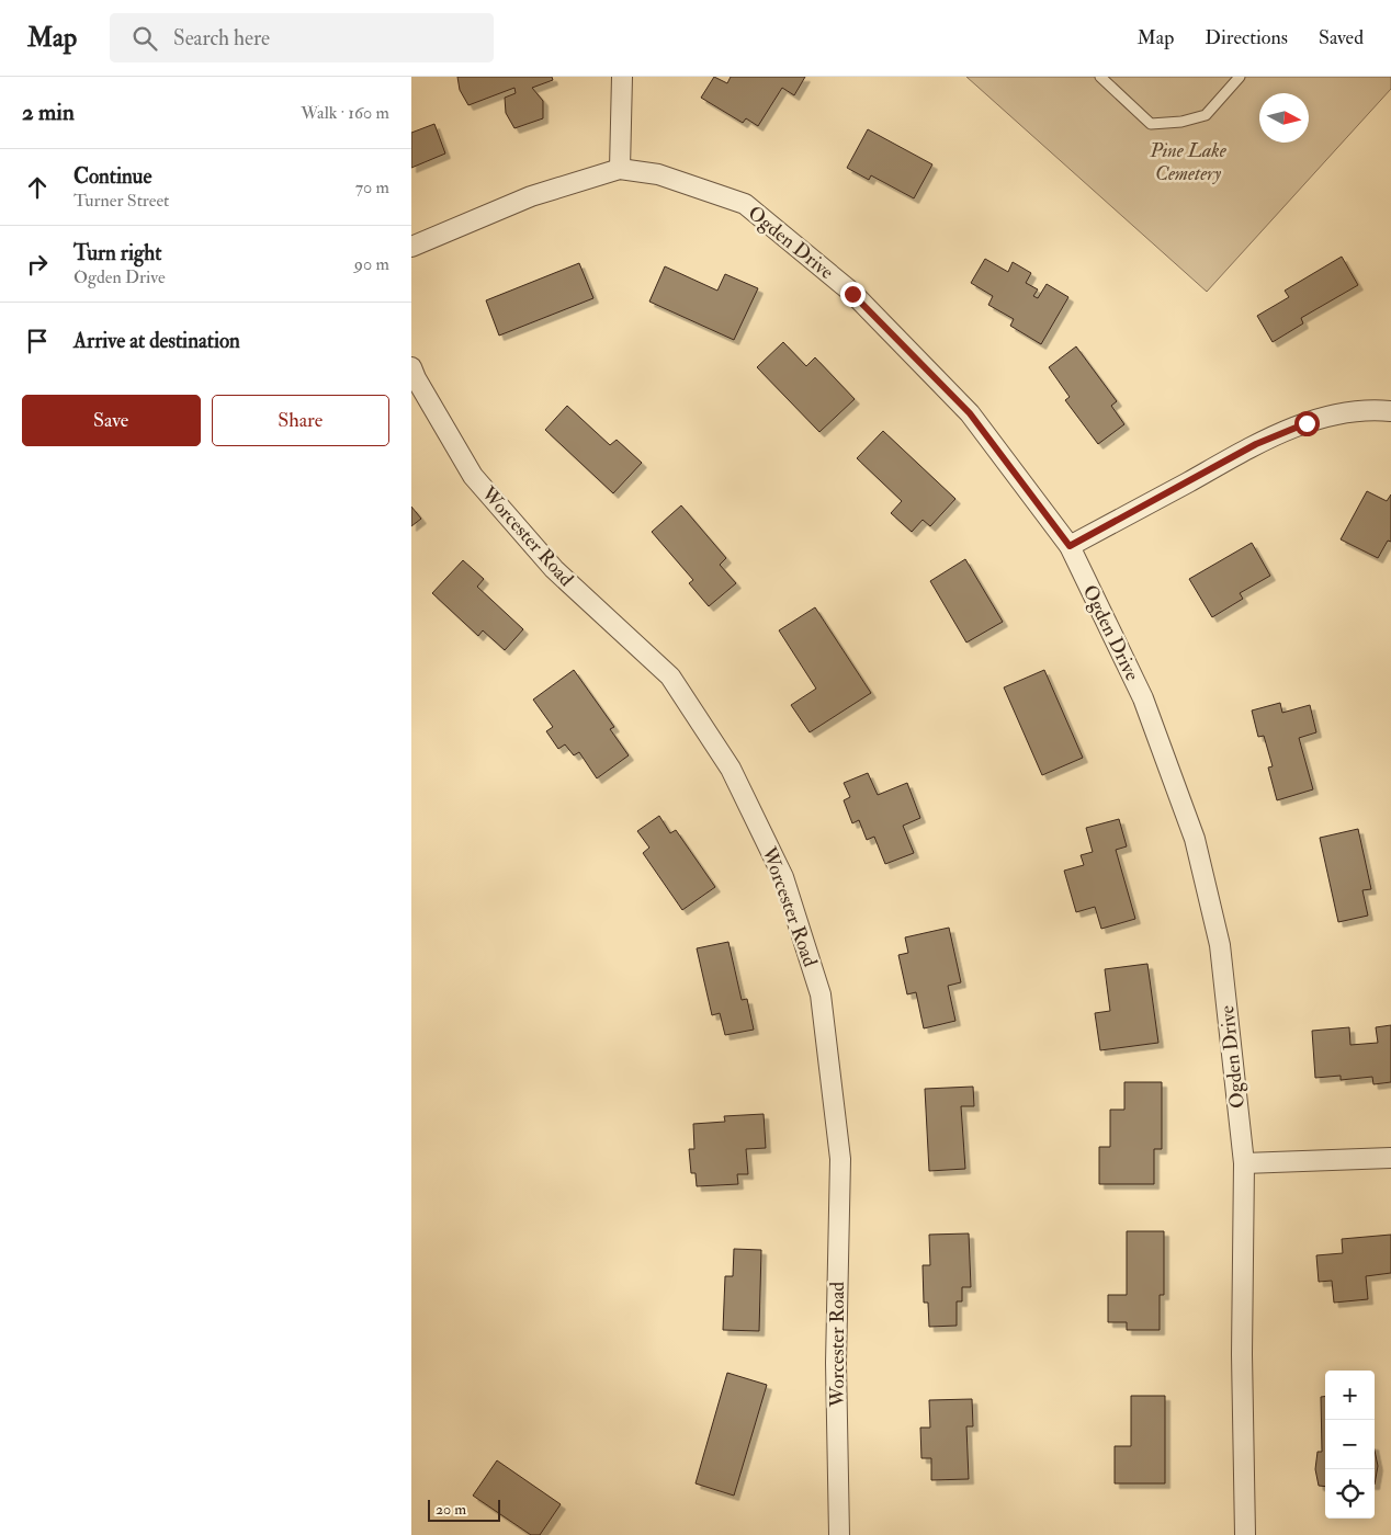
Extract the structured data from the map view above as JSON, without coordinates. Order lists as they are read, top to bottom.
{
  "streets": {
    "street": ["Ogden Drive", "Worcester Road"]
  },
  "parks": ["Pine Lake Cemetery"],
  "scale_bar": "20 m",
  "north": "right",
  "page": {
    "header": "Map",
    "search": "Search here",
    "nav": ["Map", "Directions", "Saved"],
    "heading": ["2 min", "Walk · 160 m"],
    "list": [
      ["Continue", "Turner Street", "70 m"],
      ["Turn right", "Ogden Drive", "90 m"],
      "Arrive at destination"
    ],
    "buttons": ["Save", "Share"],
    "map_buttons": ["+", "−"],
    "scale": "20 m"
  }
}
